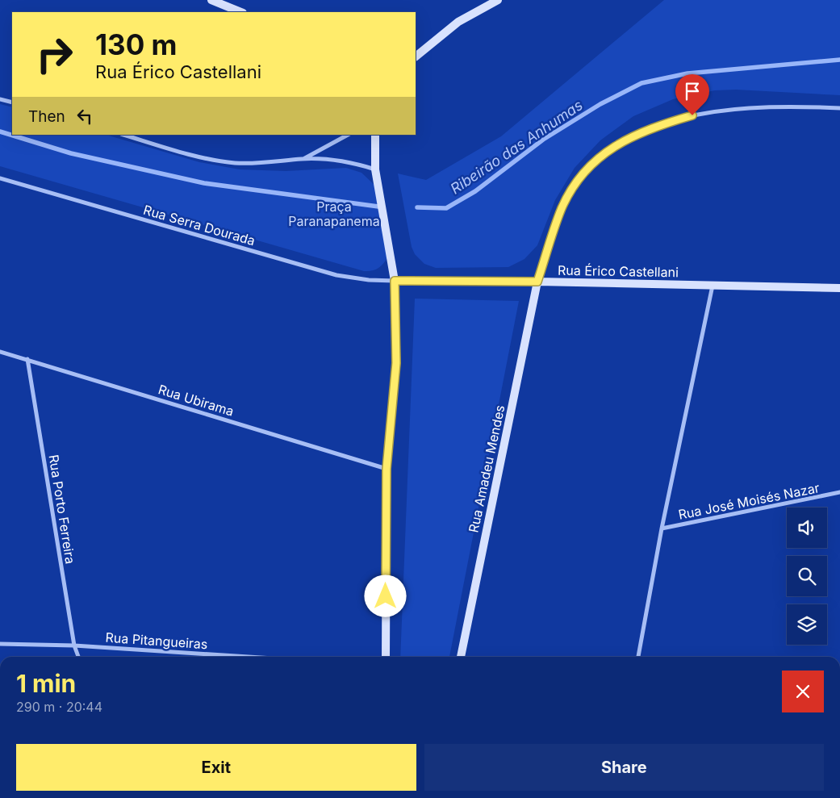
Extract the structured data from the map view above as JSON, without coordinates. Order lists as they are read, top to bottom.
{
  "streets": {
    "street": [
      "Rua Serra Dourada",
      "Rua Érico Castellani",
      "Rua Ubirama",
      "Rua Amadeu Mendes",
      "Rua José Moisés Nazar",
      "Rua Porto Ferreira",
      "Rua Pitangueiras"
    ]
  },
  "crossings": [
    ["Rua Serra Dourada", "Rua Érico Castellani"],
    ["Rua Érico Castellani", "Rua Amadeu Mendes"],
    ["Rua Ubirama", "Rua Porto Ferreira"],
    ["Rua Porto Ferreira", "Rua Pitangueiras"]
  ],
  "water": ["Ribeirão das Anhumas"],
  "parks": ["Praça Paranapanema"],
  "page": {
    "turn": ["130 m", "Rua Érico Castellani"],
    "then": "Then",
    "heading": ["1 min", "290 m · 20:44"],
    "buttons": ["Exit", "Share"]
  }
}
